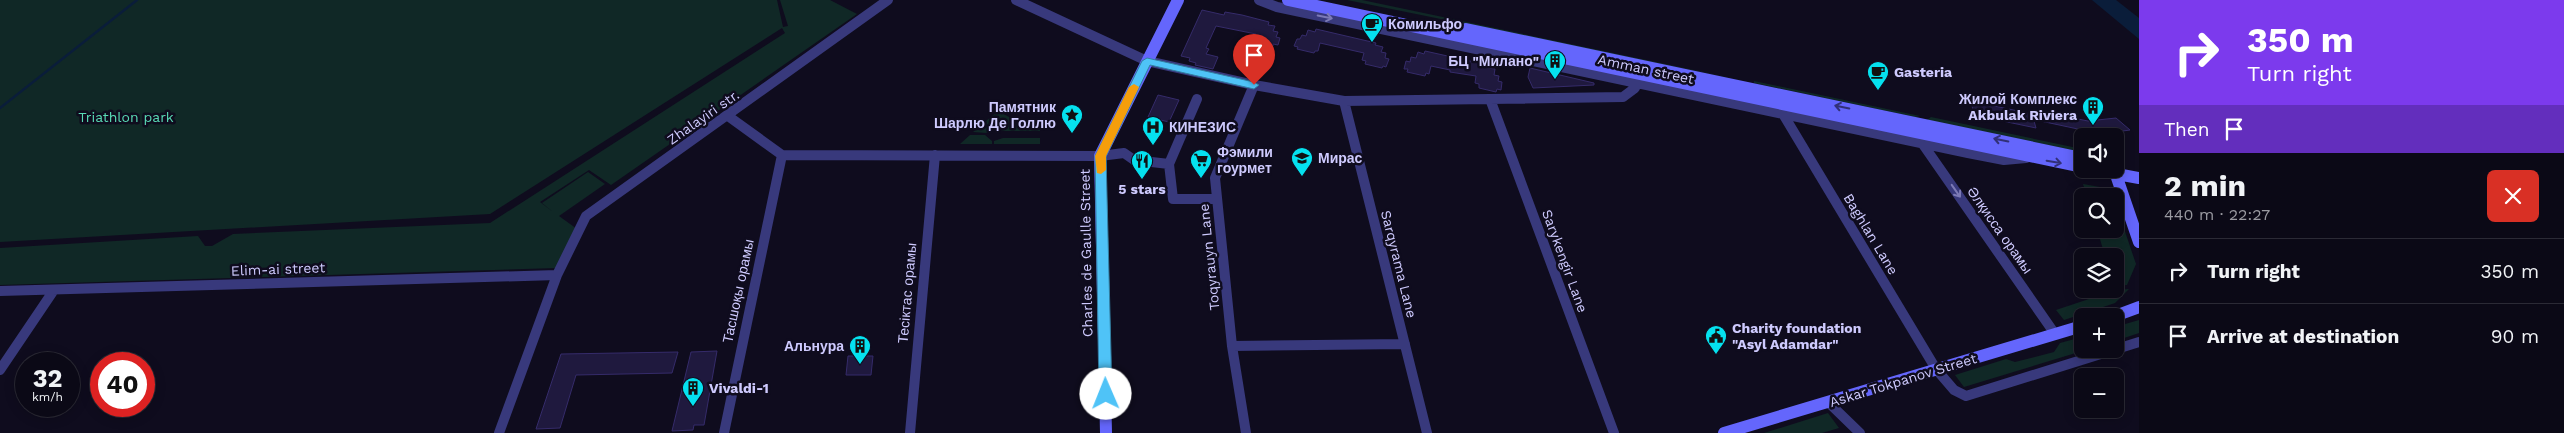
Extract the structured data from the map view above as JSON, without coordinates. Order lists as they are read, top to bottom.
{
  "streets": {
    "main road": ["Amman street", "Charles de Gaulle Street", "Askar Tokpanov Street"],
    "street": [
      "Zhalayiri str.",
      "Әлқисса орамы",
      "Baghlan Lane",
      "Toqyrauyn Lane",
      "Sarykengir Lane",
      "Sarqyrama Lane",
      "Elim-ai street",
      "Тасшоқы орамы",
      "Тесіктас орамы"
    ]
  },
  "crossings": [
    ["Amman street", "Әлқисса орамы"],
    ["Amman street", "Baghlan Lane"],
    ["Zhalayiri str.", "Elim-ai street"],
    ["Әлқисса орамы", "Askar Tokpanov Street"],
    ["Baghlan Lane", "Askar Tokpanov Street"]
  ],
  "one_way": ["Әлқисса орамы"],
  "parks": ["Triathlon park"],
  "places": {
    "cafe": ["Комильфо", "Gasteria"],
    "building": [
      "БЦ \"Милано\"",
      "Жилой Комплекс Akbulak Riviera",
      "Альнура",
      "Vivaldi-1"
    ],
    "place": ["Памятник Шарлю Де Голлю"],
    "hospital": ["КИНЕЗИС"],
    "school or university": ["Мирас"],
    "supermarket": ["Фэмили гоурмет"],
    "restaurant": ["5 stars"],
    "public building": ["Charity foundation \"Asyl Adamdar\""]
  },
  "page": {
    "turn": ["350 m", "Turn right"],
    "then": "Then",
    "map_buttons": ["+", "−"],
    "heading": ["2 min", "440 m · 22:27"],
    "list": [
      {
        "name": "Turn right",
        "value": "350 m"
      },
      {
        "name": "Arrive at destination",
        "value": "90 m"
      }
    ],
    "speed": "32 km/h",
    "limit": "40"
  }
}
